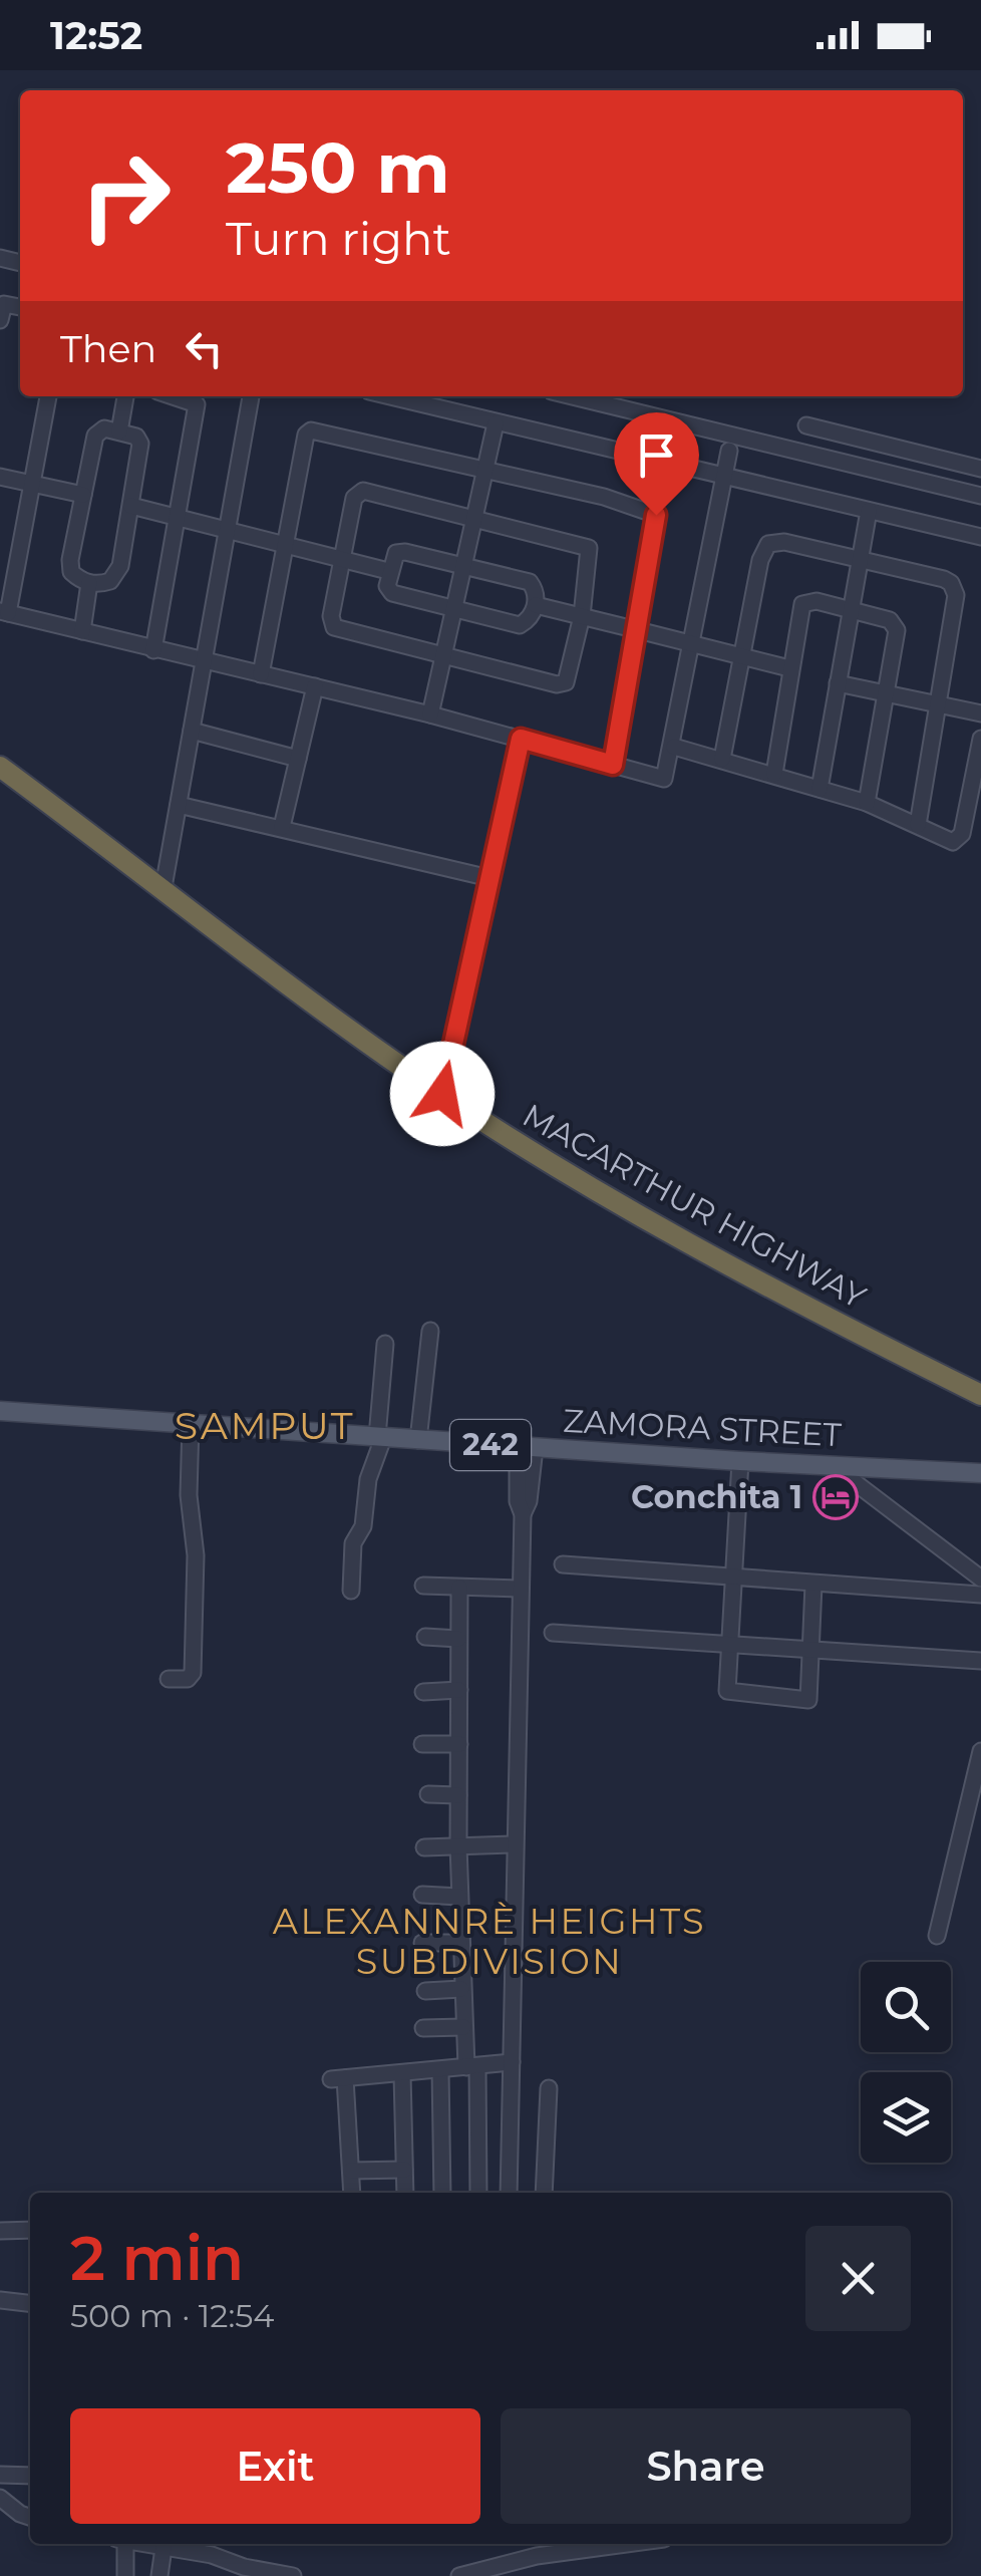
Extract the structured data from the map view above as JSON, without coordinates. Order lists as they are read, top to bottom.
{
  "streets": {
    "highway": ["MACARTHUR HIGHWAY"],
    "main road": ["ZAMORA STREET", "242"]
  },
  "districts": ["SAMPUT", "ALEXANNRÈ HEIGHTS SUBDIVISION"],
  "places": {
    "hotel": ["Conchita 1"]
  },
  "page": {
    "status": "12:52",
    "turn": ["250 m", "Turn right"],
    "then": "Then",
    "heading": ["2 min", "500 m · 12:54"],
    "buttons": ["Exit", "Share"]
  }
}
